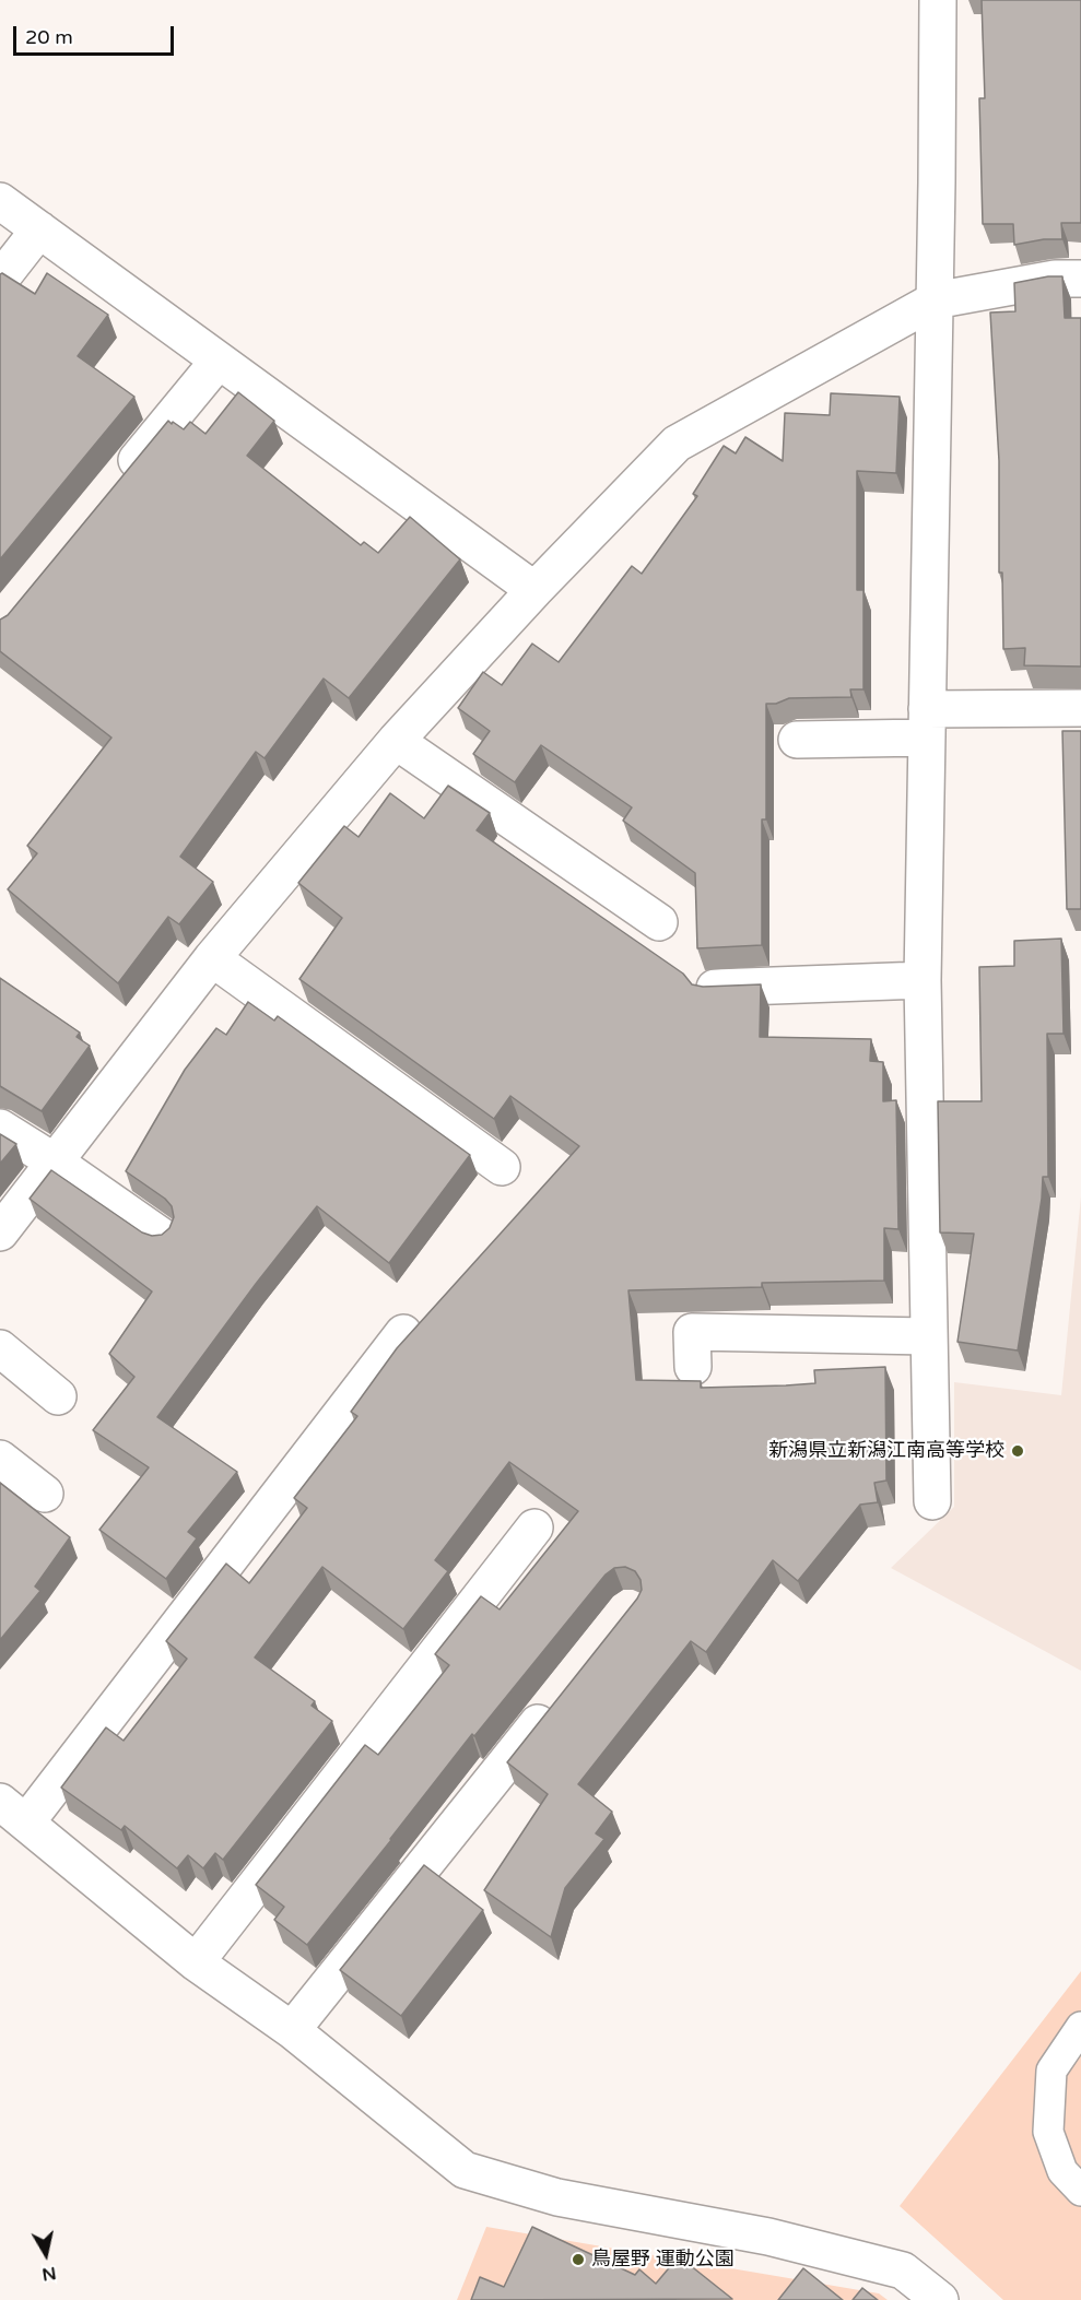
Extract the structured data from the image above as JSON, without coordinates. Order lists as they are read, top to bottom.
{
  "places": ["新潟県立新潟江南高等学校", "鳥屋野 運動公園"],
  "scale_bar": "20 m",
  "north": "bottom"
}
